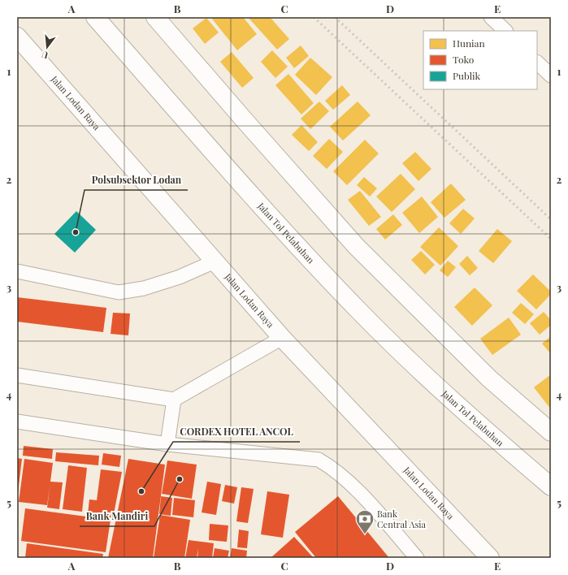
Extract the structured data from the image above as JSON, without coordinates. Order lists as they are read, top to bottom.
{
  "streets": {
    "highway": ["Jalan Lodan Raya", "Jalan Tol Pelabuhan"]
  },
  "places": {
    "other": ["Polsubsektor Lodan", "Bank Mandiri", "CORDEX HOTEL ANCOL"],
    "bank": ["Bank Central Asia"]
  },
  "legend": ["Hunian", "Toko", "Publik"],
  "north": "bottom",
  "grid": {
    "columns": [
      "A",
      "B",
      "C",
      "D",
      "E"
    ],
    "rows": [
      "1",
      "2",
      "3",
      "4",
      "5"
    ]
  }
}
